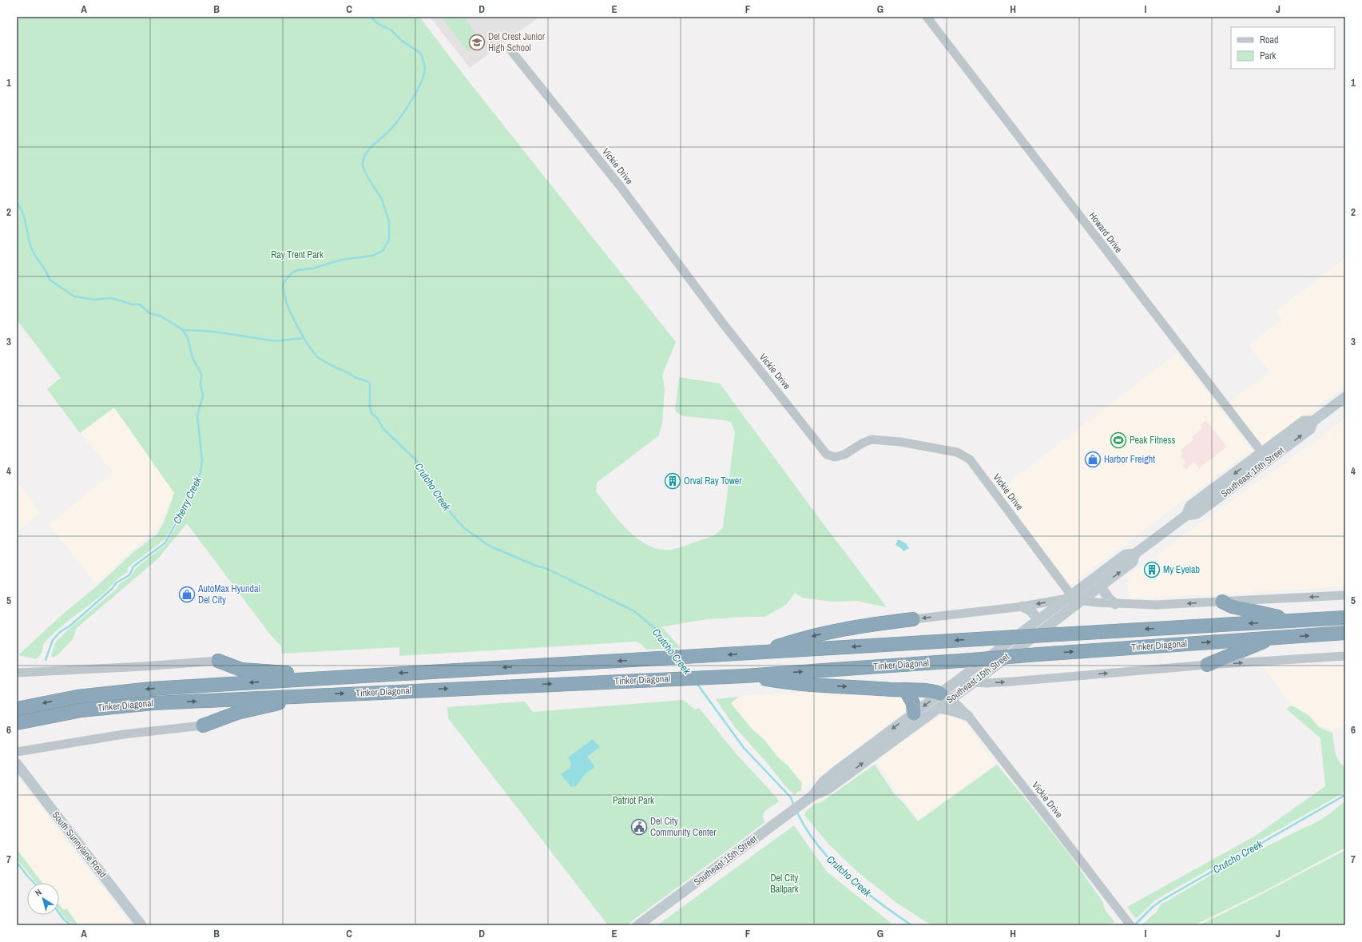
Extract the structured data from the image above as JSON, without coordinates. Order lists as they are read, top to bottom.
{
  "streets": {
    "highway": ["Tinker Diagonal"],
    "main road": ["Southeast 15th Street", "South Sunnylane Road"],
    "street": ["Vickie Drive", "Howard Drive"]
  },
  "crossings": [
    ["Vickie Drive", "Southeast 15th Street"],
    ["Howard Drive", "Southeast 15th Street"]
  ],
  "water": ["Crutcho Creek", "Cherry Creek"],
  "parks": ["Ray Trent Park", "Patriot Park", "Del City Ballpark"],
  "places": {
    "school or university": ["Del Crest Junior High School"],
    "sports": ["Peak Fitness"],
    "shop": ["Harbor Freight", "AutoMax Hyundai Del City"],
    "building": ["Orval Ray Tower", "My Eyelab"],
    "public building": ["Del City Community Center"]
  },
  "legend": ["Road", "Park"],
  "north": "top left",
  "grid": {
    "columns": [
      "A",
      "B",
      "C",
      "D",
      "E",
      "F",
      "G",
      "H",
      "I",
      "J"
    ],
    "rows": [
      "1",
      "2",
      "3",
      "4",
      "5",
      "6",
      "7"
    ]
  }
}
